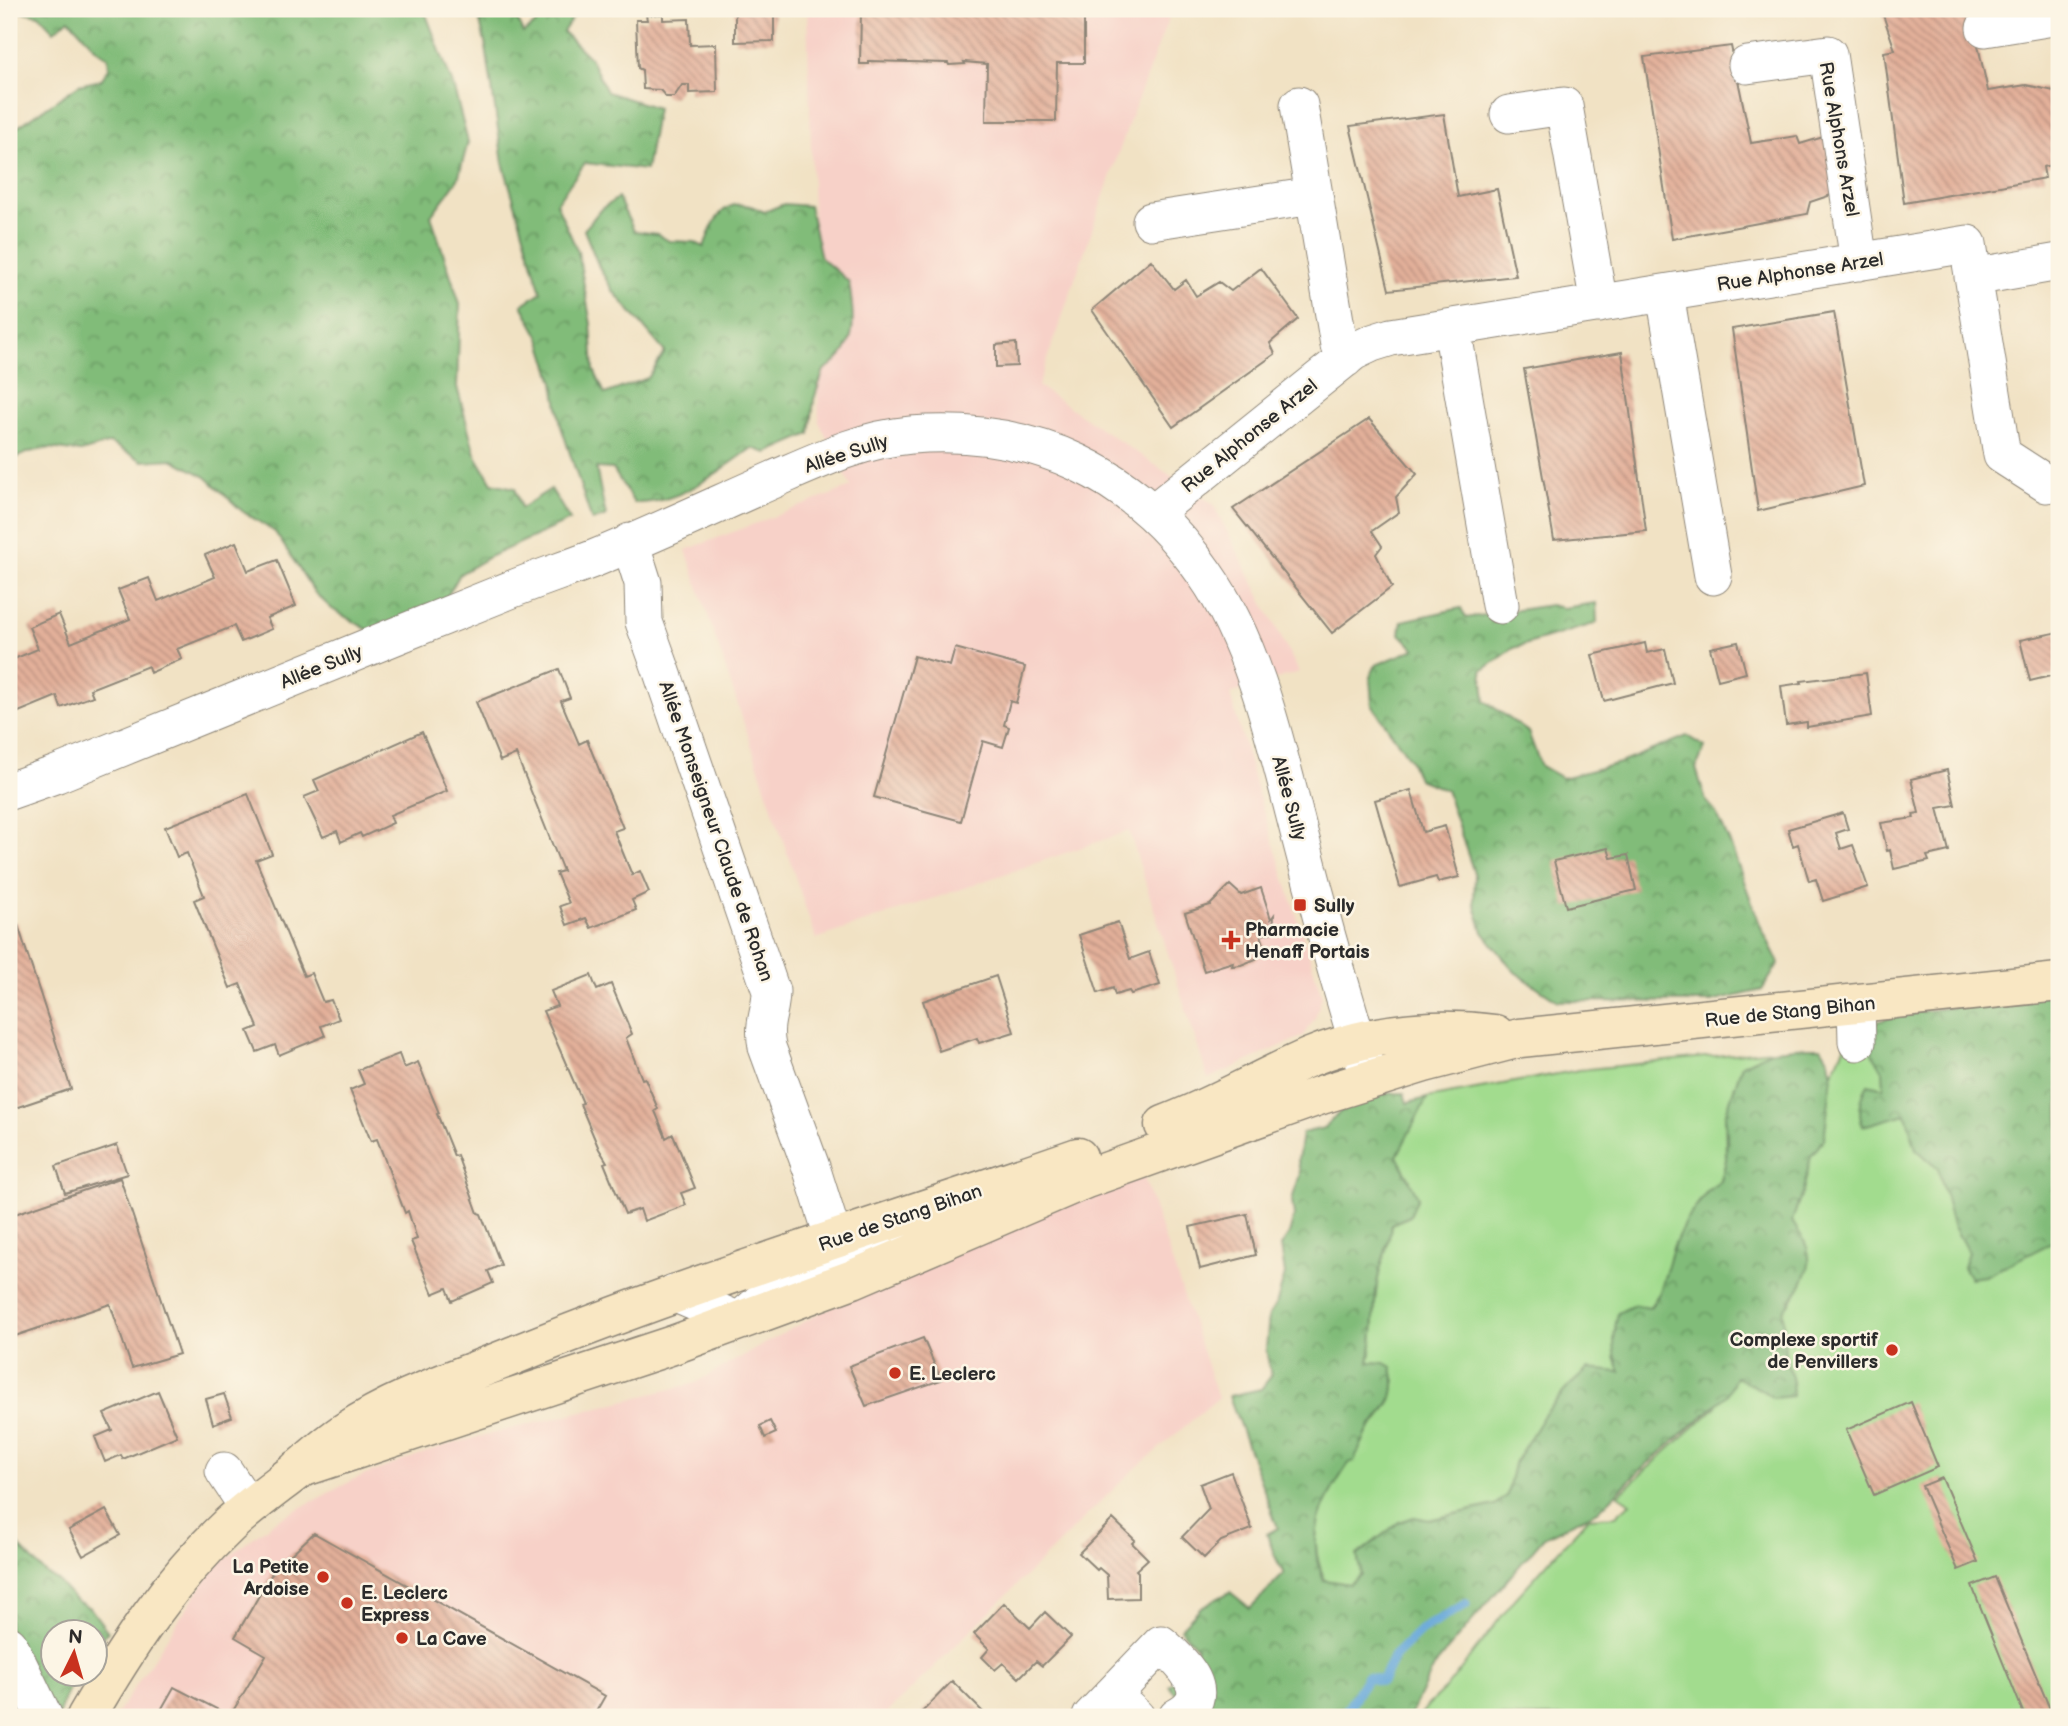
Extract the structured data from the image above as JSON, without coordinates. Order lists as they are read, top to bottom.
{
  "streets": {
    "street": [
      "Rue Alphons Arzel",
      "Rue Alphonse Arzel",
      "Allée Sully",
      "Allée Monseigneur Claude de Rohan",
      "Rue de Stang Bihan"
    ]
  },
  "crossings": [
    ["Rue Alphons Arzel", "Rue Alphonse Arzel"],
    ["Rue Alphonse Arzel", "Allée Sully"],
    ["Allée Sully", "Allée Monseigneur Claude de Rohan"],
    ["Allée Sully", "Rue de Stang Bihan"],
    ["Allée Monseigneur Claude de Rohan", "Rue de Stang Bihan"]
  ],
  "places": {
    "transit": ["Sully"],
    "health": ["Pharmacie Henaff Portais"],
    "other": [
      "Complexe sportif de Penvillers",
      "E. Leclerc",
      "La Petite Ardoise",
      "E. Leclerc Express",
      "La Cave"
    ]
  },
  "north": "top"
}
